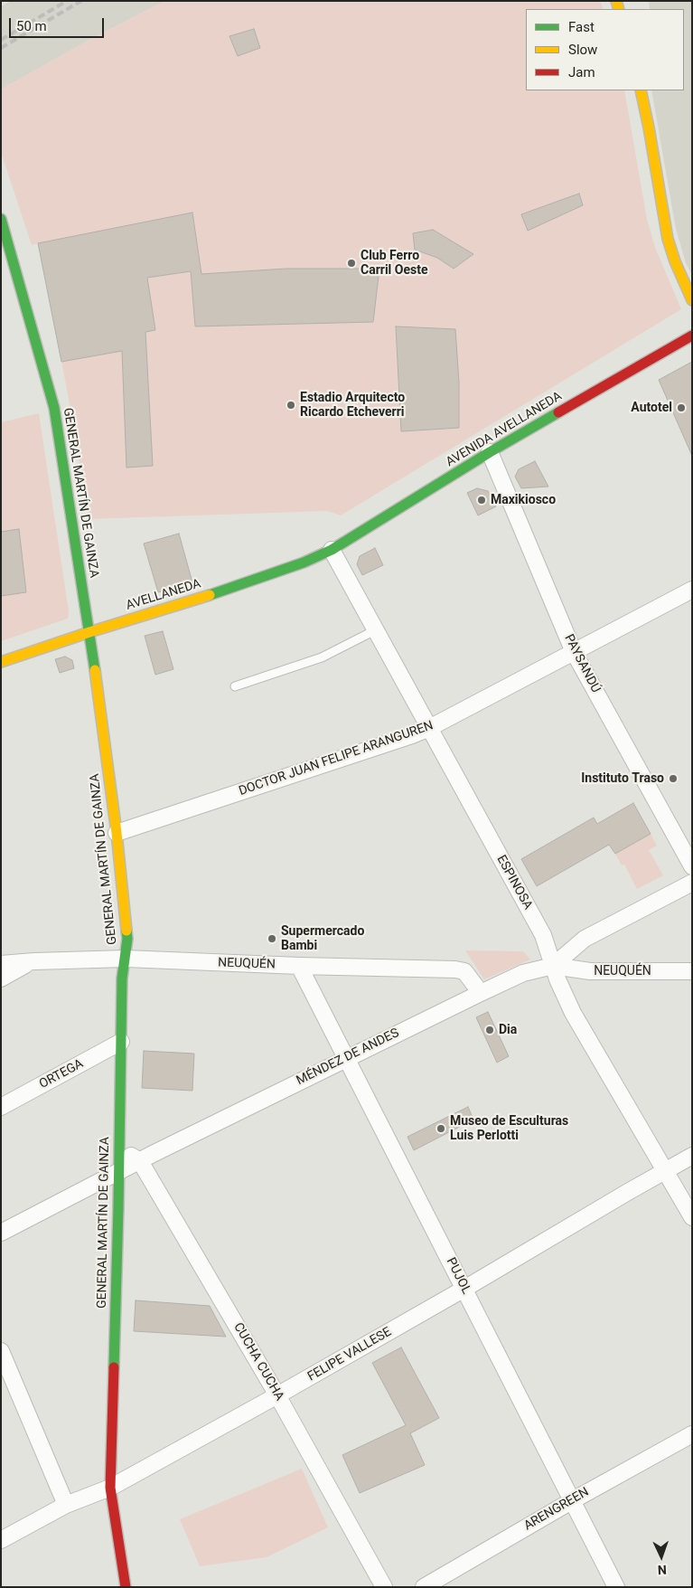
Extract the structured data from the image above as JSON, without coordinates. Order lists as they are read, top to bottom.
{
  "streets": {
    "street": [
      "AVENIDA AVELLANEDA",
      "GENERAL MARTÍN DE GAINZA",
      "AVELLANEDA",
      "PAYSANDÚ",
      "DOCTOR JUAN FELIPE ARANGUREN",
      "ESPINOSA",
      "NEUQUÉN",
      "MÉNDEZ DE ANDES",
      "ORTEGA",
      "PUJOL",
      "FELIPE VALLESE",
      "CUCHA CUCHA",
      "ARENGREEN"
    ]
  },
  "crossings": [
    ["AVENIDA AVELLANEDA", "AVELLANEDA"],
    ["AVENIDA AVELLANEDA", "PAYSANDÚ"],
    ["AVENIDA AVELLANEDA", "ESPINOSA"],
    ["GENERAL MARTÍN DE GAINZA", "AVELLANEDA"],
    ["GENERAL MARTÍN DE GAINZA", "DOCTOR JUAN FELIPE ARANGUREN"],
    ["GENERAL MARTÍN DE GAINZA", "NEUQUÉN"],
    ["GENERAL MARTÍN DE GAINZA", "MÉNDEZ DE ANDES"],
    ["GENERAL MARTÍN DE GAINZA", "ORTEGA"],
    ["GENERAL MARTÍN DE GAINZA", "FELIPE VALLESE"],
    ["GENERAL MARTÍN DE GAINZA", "CUCHA CUCHA"],
    ["AVELLANEDA", "ESPINOSA"],
    ["PAYSANDÚ", "DOCTOR JUAN FELIPE ARANGUREN"],
    ["DOCTOR JUAN FELIPE ARANGUREN", "ESPINOSA"],
    ["ESPINOSA", "NEUQUÉN"],
    ["ESPINOSA", "MÉNDEZ DE ANDES"],
    ["ESPINOSA", "FELIPE VALLESE"],
    ["NEUQUÉN", "MÉNDEZ DE ANDES"],
    ["NEUQUÉN", "PUJOL"],
    ["MÉNDEZ DE ANDES", "PUJOL"],
    ["MÉNDEZ DE ANDES", "CUCHA CUCHA"],
    ["PUJOL", "FELIPE VALLESE"],
    ["PUJOL", "ARENGREEN"],
    ["FELIPE VALLESE", "CUCHA CUCHA"]
  ],
  "places": [
    "Club Ferro Carril Oeste",
    "Estadio Arquitecto Ricardo Etcheverri",
    "Autotel",
    "Maxikiosco",
    "Instituto Traso",
    "Supermercado Bambi",
    "Dia",
    "Museo de Esculturas Luis Perlotti"
  ],
  "legend": ["Fast", "Slow", "Jam"],
  "scale_bar": "50 m",
  "north": "bottom"
}
